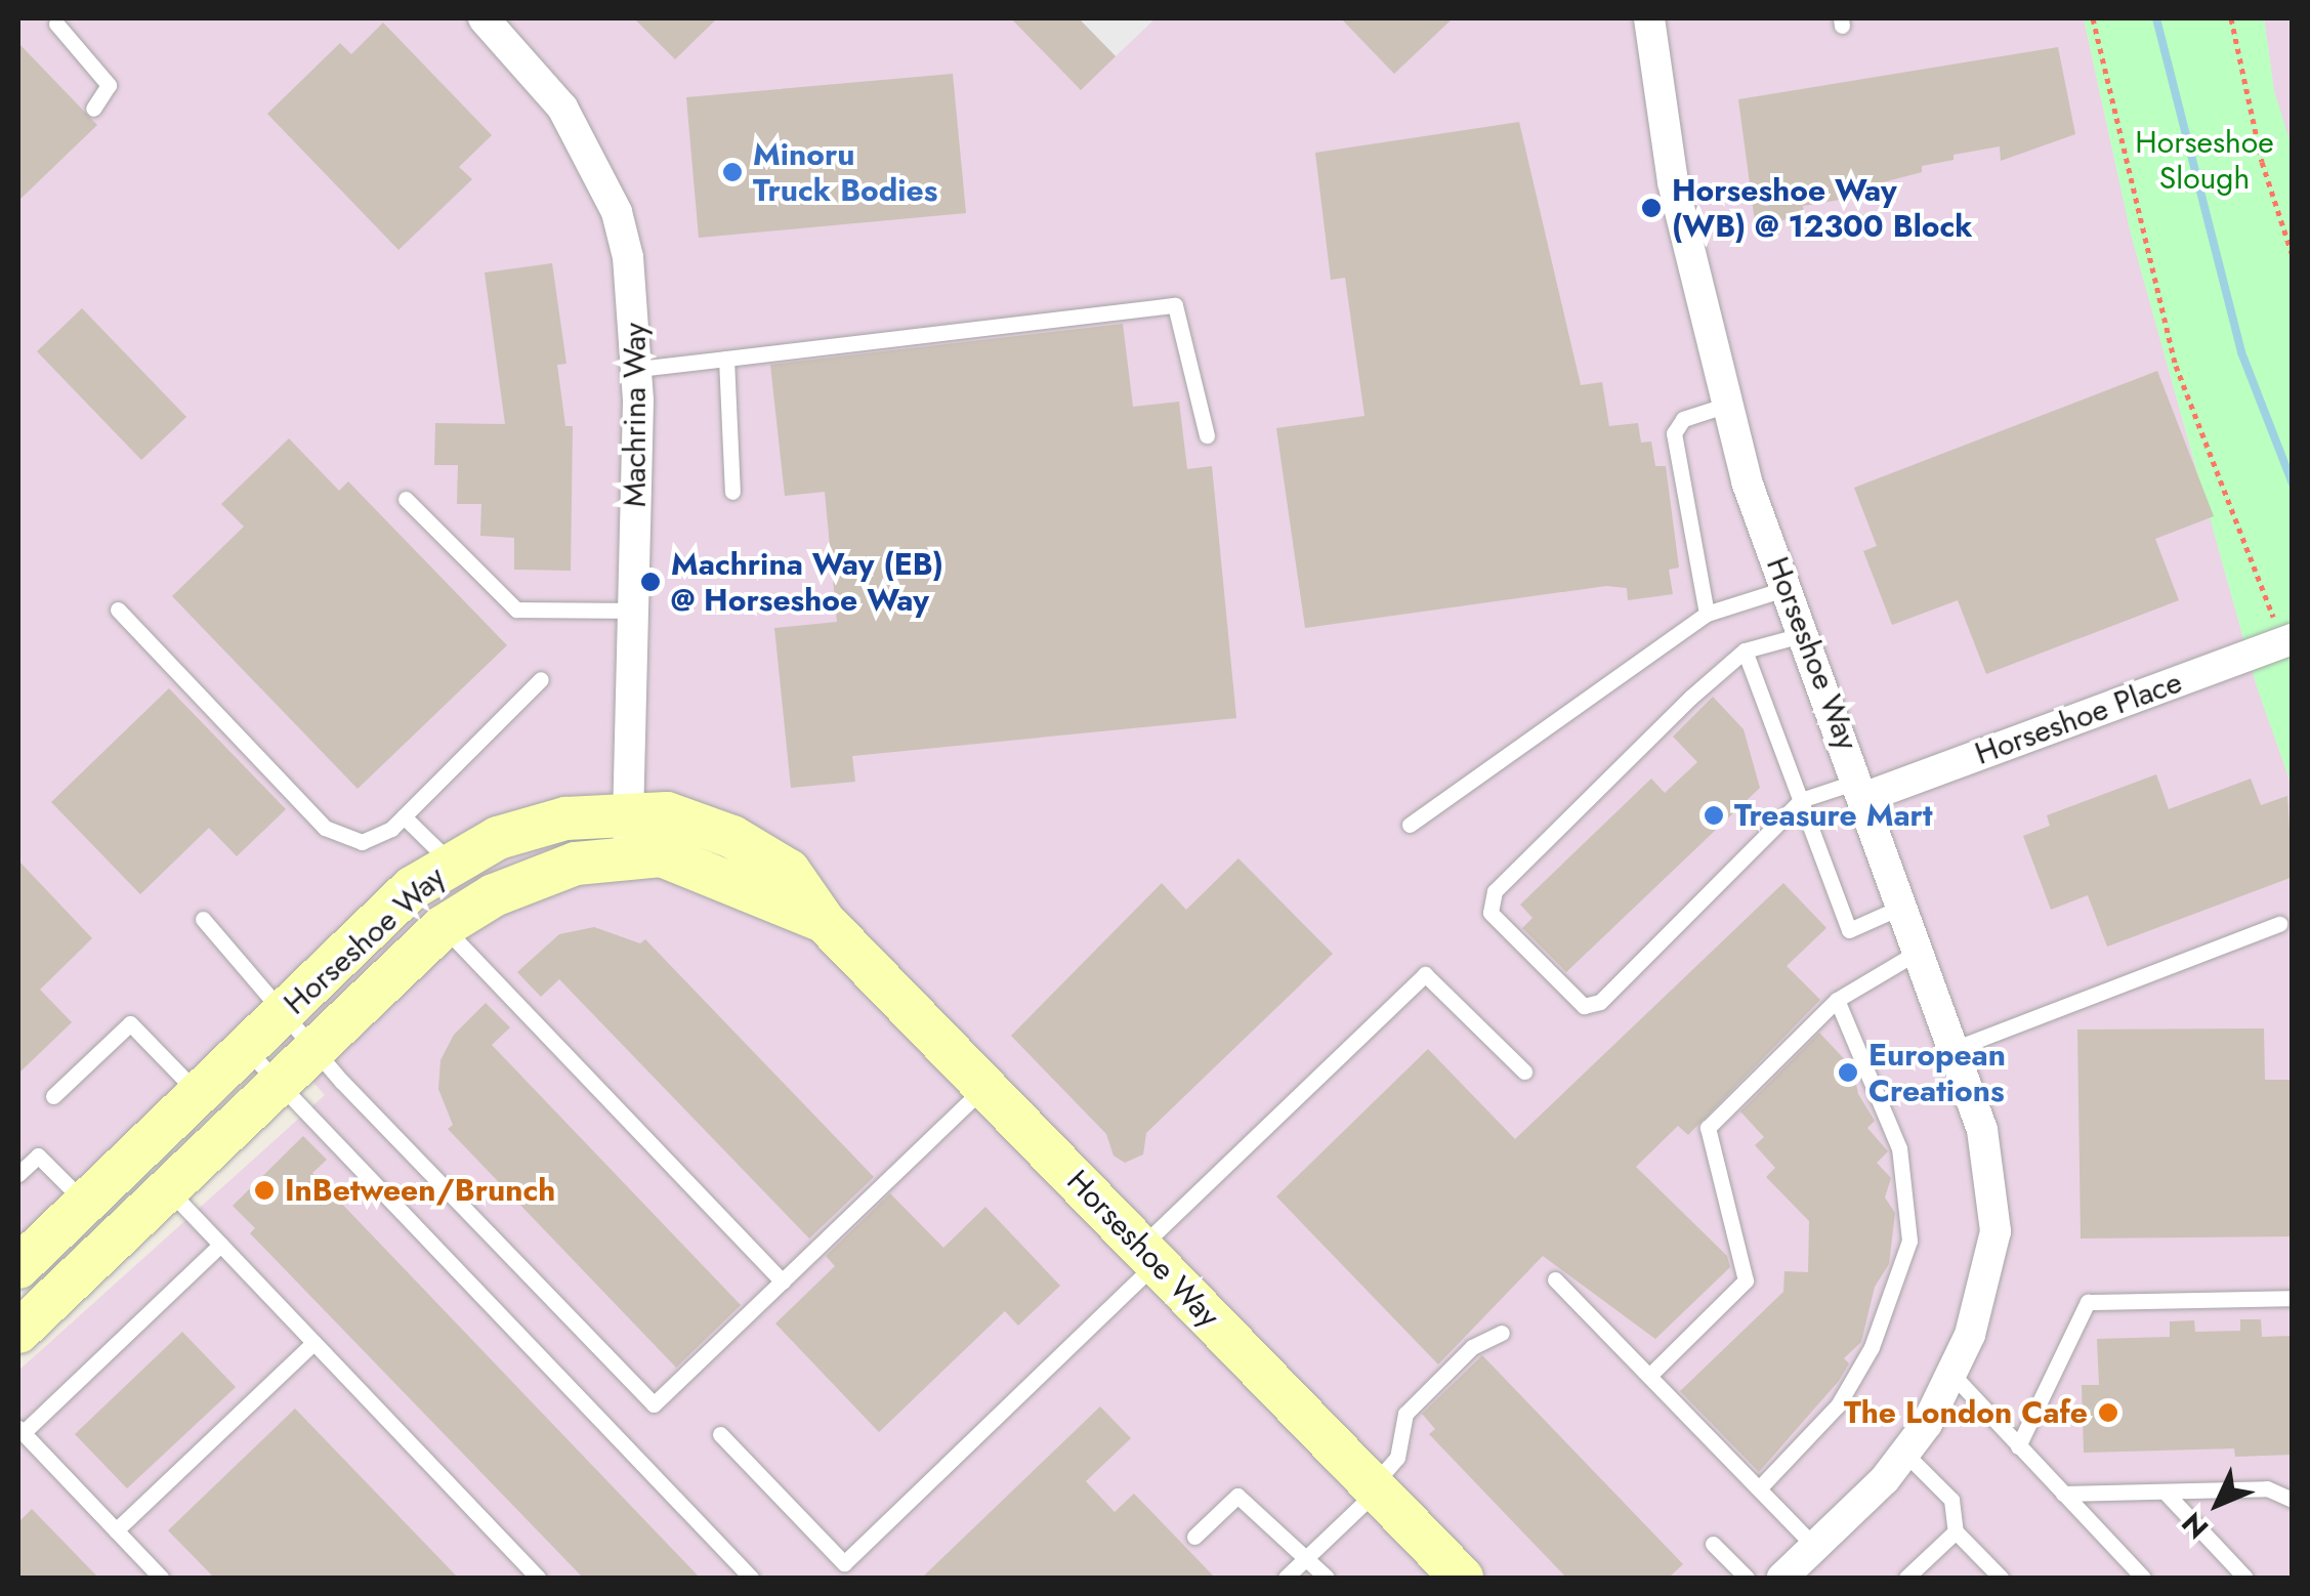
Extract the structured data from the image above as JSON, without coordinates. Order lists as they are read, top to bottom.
{
  "streets": {
    "street": ["Machrina Way", "Horseshoe Way", "Horseshoe Place"]
  },
  "crossings": [
    ["Machrina Way", "Horseshoe Way"],
    ["Horseshoe Way", "Horseshoe Place"]
  ],
  "parks": ["Horseshoe Slough"],
  "places": [
    "Minoru Truck Bodies",
    "Horseshoe Way (WB) @ 12300 Block",
    "Machrina Way (EB) @ Horseshoe Way",
    "Treasure Mart",
    "European Creations",
    "InBetween/Brunch",
    "The London Cafe"
  ],
  "north": "bottom left"
}
